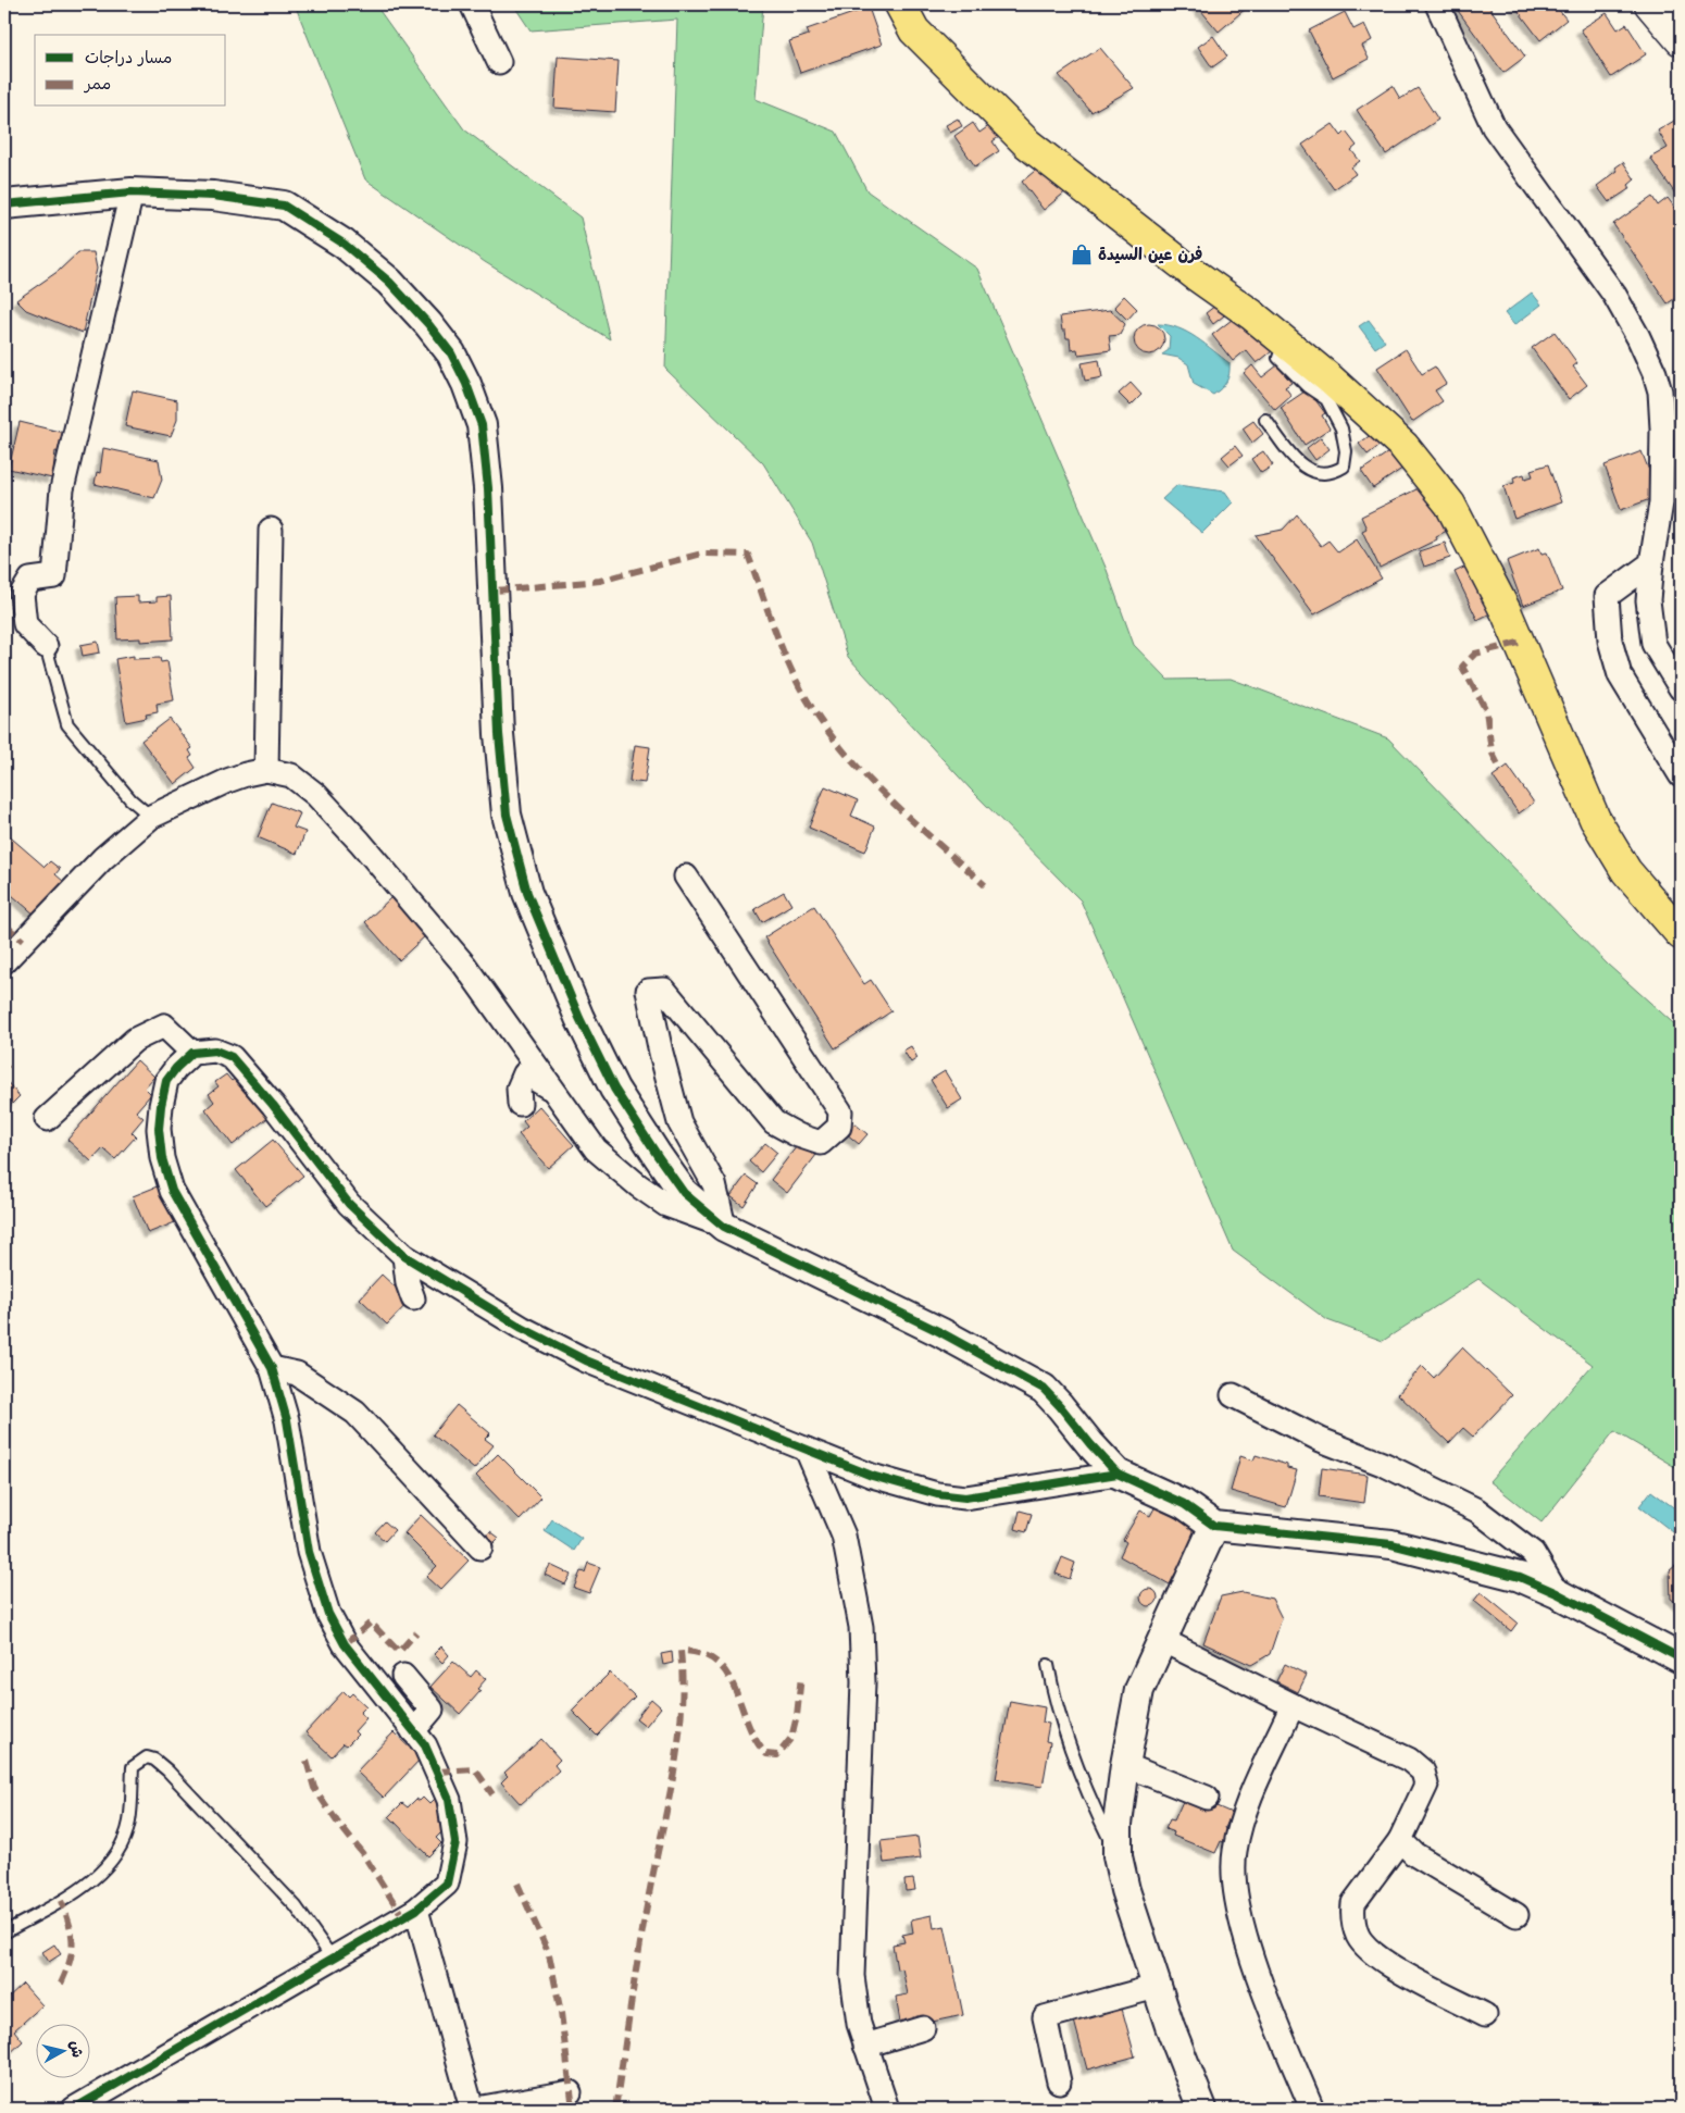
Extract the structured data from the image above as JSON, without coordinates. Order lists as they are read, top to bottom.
{
  "places": {
    "shop": ["فرن عين السيدة"]
  },
  "legend": ["مسار دراجات", "ممر"],
  "north": "right"
}
